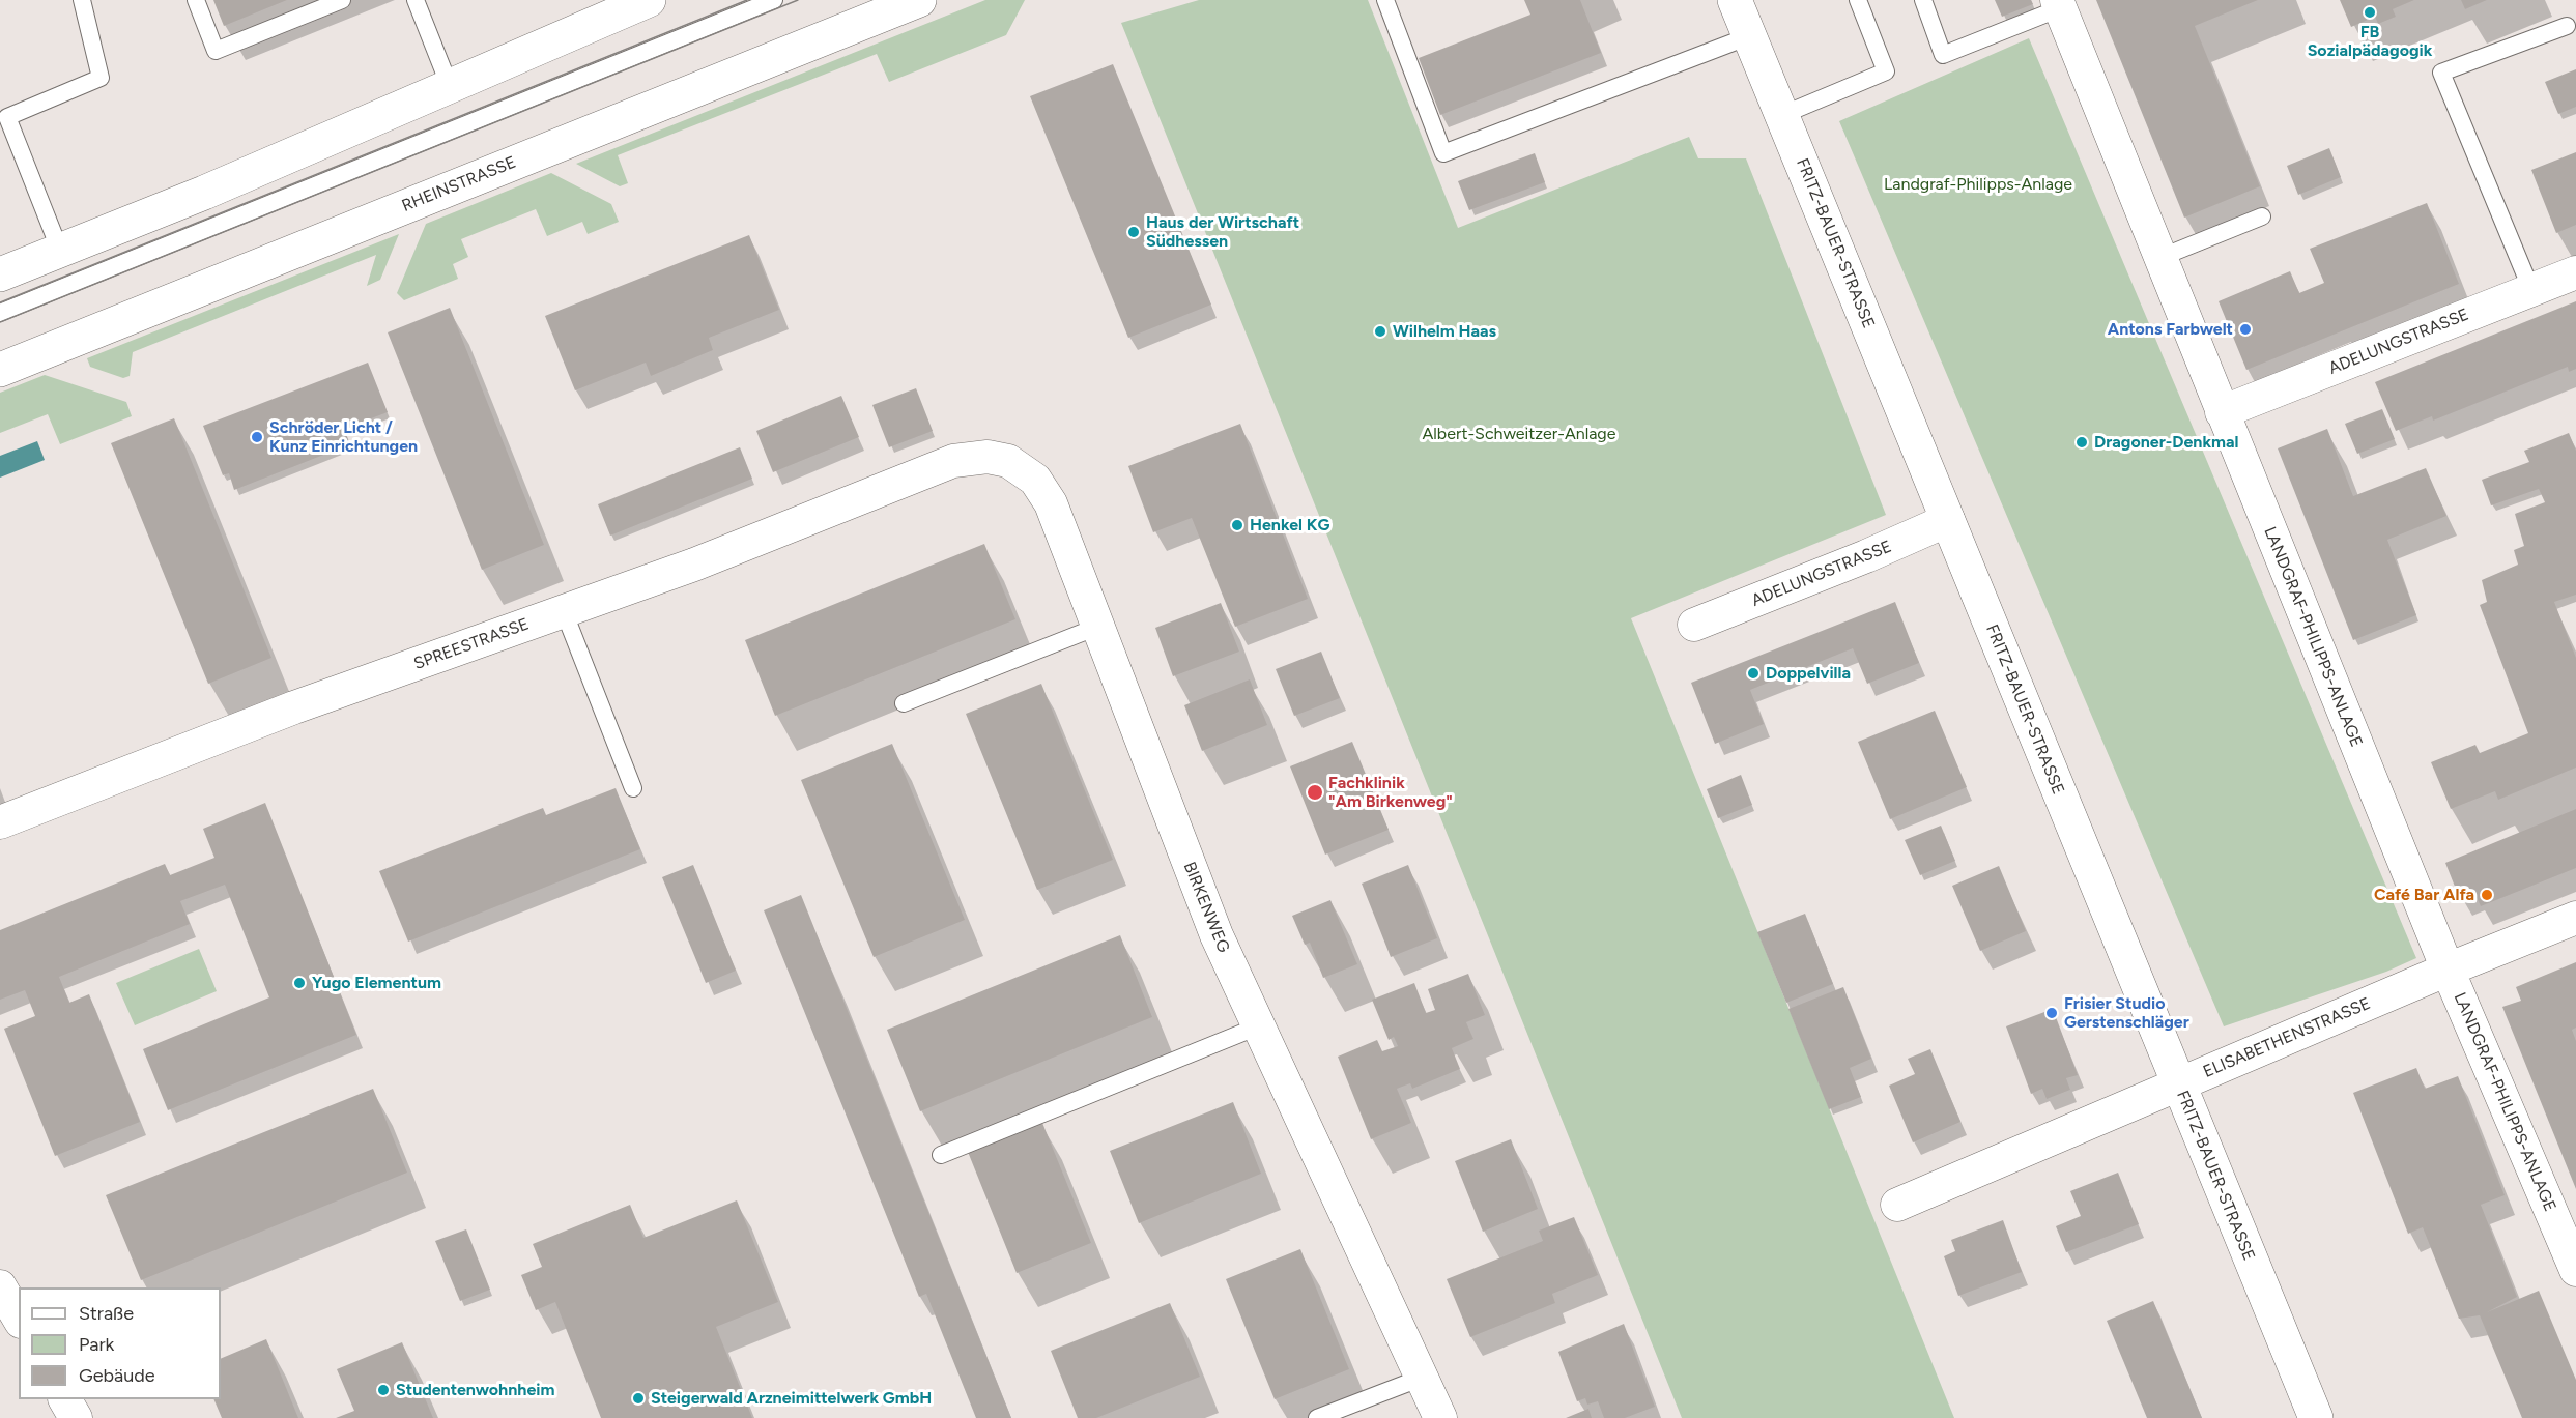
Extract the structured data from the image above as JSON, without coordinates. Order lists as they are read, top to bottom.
{
  "streets": {
    "main road": ["RHEINSTRASSE", "FRITZ-BAUER-STRASSE"],
    "street": [
      "ADELUNGSTRASSE",
      "LANDGRAF-PHILIPPS-ANLAGE",
      "SPREESTRASSE",
      "BIRKENWEG",
      "ELISABETHENSTRASSE"
    ]
  },
  "crossings": [
    ["FRITZ-BAUER-STRASSE", "ADELUNGSTRASSE"],
    ["FRITZ-BAUER-STRASSE", "ELISABETHENSTRASSE"],
    ["ADELUNGSTRASSE", "LANDGRAF-PHILIPPS-ANLAGE"],
    ["LANDGRAF-PHILIPPS-ANLAGE", "ELISABETHENSTRASSE"],
    ["SPREESTRASSE", "BIRKENWEG"]
  ],
  "parks": ["Landgraf-Philipps-Anlage", "Albert-Schweitzer-Anlage"],
  "places": [
    "FB Sozialpädagogik",
    "Haus der Wirtschaft Südhessen",
    "Antons Farbwelt",
    "Wilhelm Haas",
    "Schröder Licht / Kunz Einrichtungen",
    "Dragoner-Denkmal",
    "Henkel KG",
    "Doppelvilla",
    "Fachklinik \"Am Birkenweg\"",
    "Café Bar Alfa",
    "Yugo Elementum",
    "Frisier Studio Gerstenschläger",
    "Studentenwohnheim",
    "Steigerwald Arzneimittelwerk GmbH"
  ],
  "legend": ["Straße", "Park", "Gebäude"]
}
